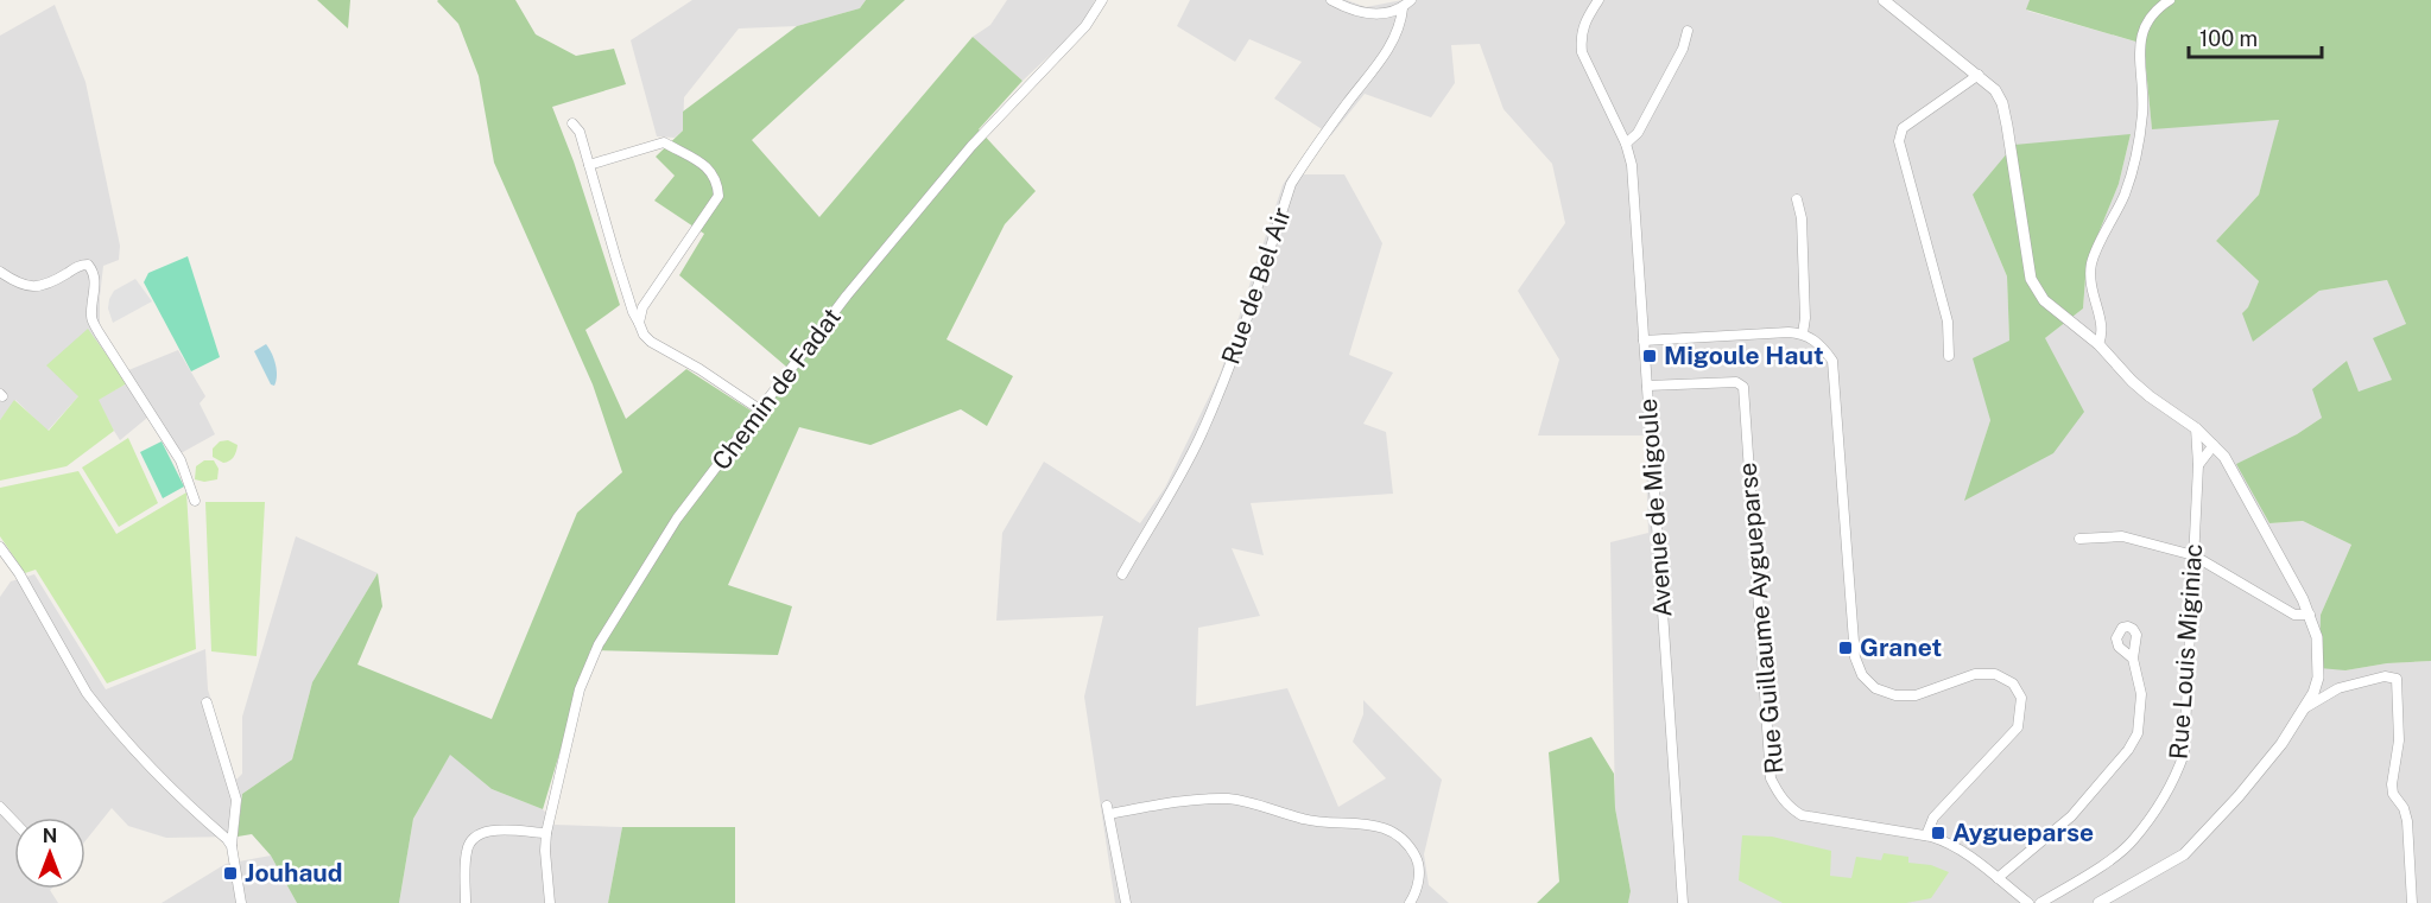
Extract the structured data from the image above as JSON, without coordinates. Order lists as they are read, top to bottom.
{
  "streets": {
    "street": [
      "Rue de Bel Air",
      "Chemin de Fadat",
      "Avenue de Migoule",
      "Rue Guillaume Aygueparse",
      "Rue Louis Miginiac"
    ]
  },
  "crossings": [
    ["Avenue de Migoule", "Rue Guillaume Aygueparse"]
  ],
  "places": {
    "transit": [
      "Migoule Haut",
      "Granet",
      "Aygueparse",
      "Jouhaud"
    ]
  },
  "scale_bar": "100 m",
  "north": "top"
}
